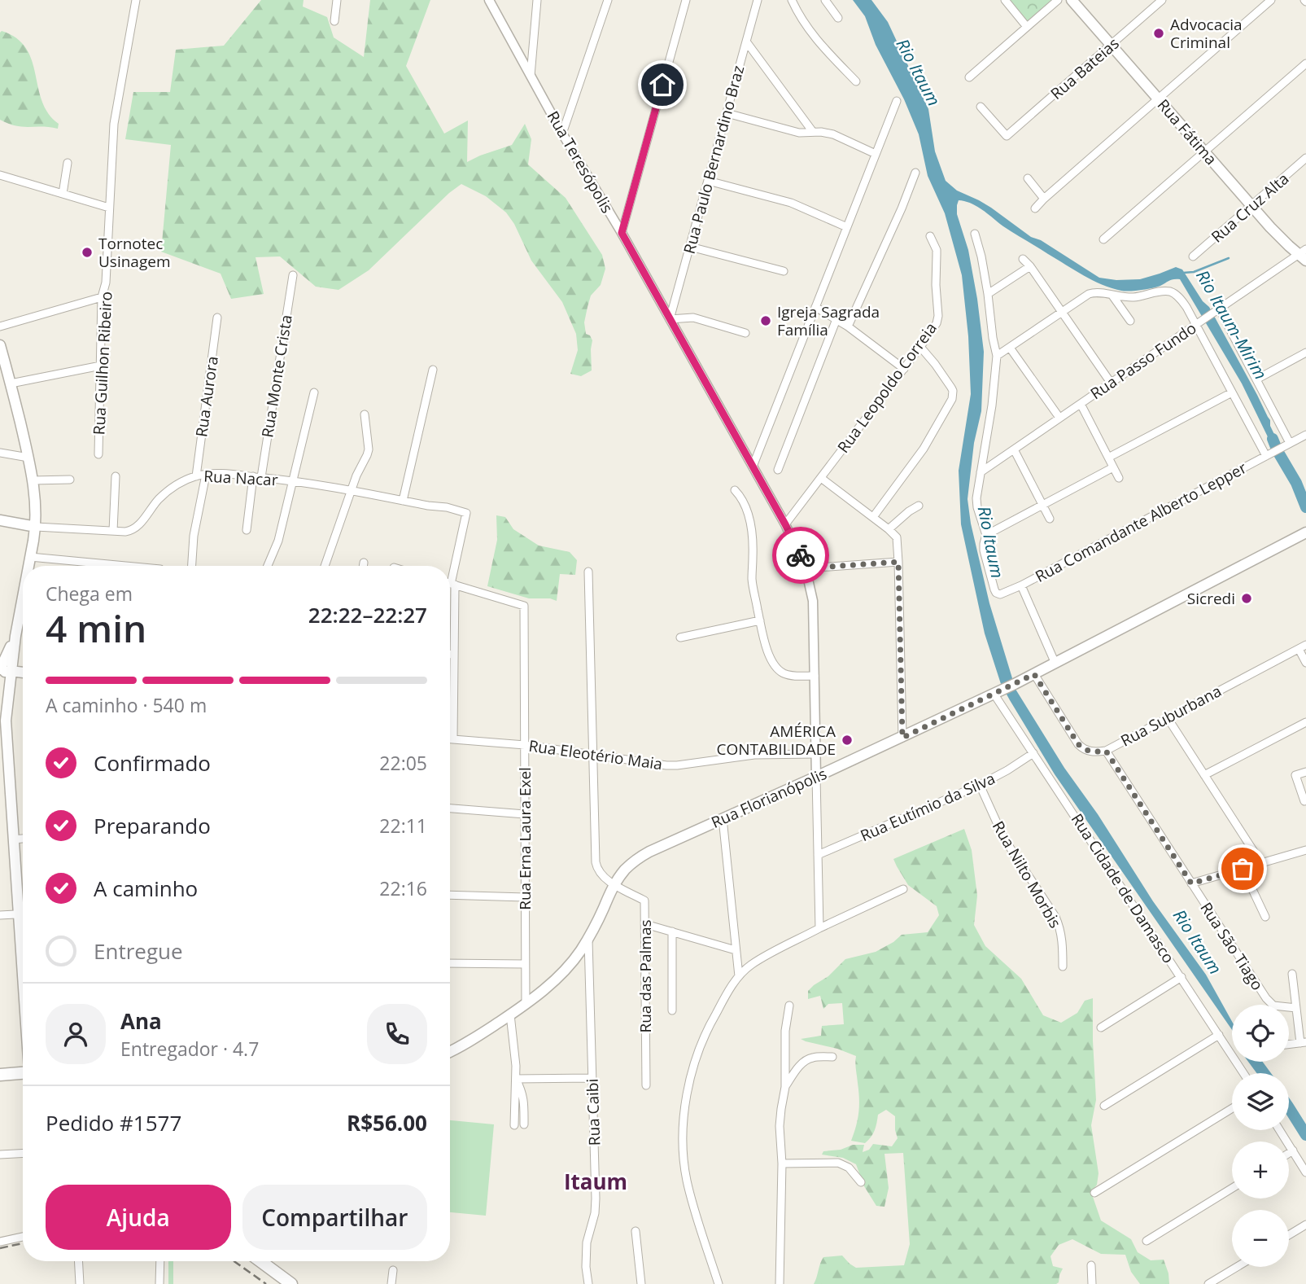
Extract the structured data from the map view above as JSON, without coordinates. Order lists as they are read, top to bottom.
{
  "streets": {
    "main road": ["Rua Fátima", "Rua Nacar", "Rua Florianópolis"],
    "street": [
      "Rua Bateias",
      "Rua Paulo Bernardino Braz",
      "Rua Teresópolis",
      "Rua Cruz Alta",
      "Rua Passo Fundo",
      "Rua Guilhon Ribeiro",
      "Rua Monte Crista",
      "Rua Leopoldo Correia",
      "Rua Aurora",
      "Rua Comandante Alberto Lepper",
      "Rua Suburbana",
      "Rua Eleotério Maia",
      "Rua Eutímio da Silva",
      "Rua Erna Laura Exel",
      "Rua Nilto Morbis",
      "Rua Cidade de Damasco",
      "Rua São Tiago",
      "Rua das Palmas",
      "Rua Caibi"
    ]
  },
  "crossings": [
    ["Rua Bateias", "Rua Fátima"],
    ["Rua Fátima", "Rua Cruz Alta"],
    ["Rua Fátima", "Rua Passo Fundo"],
    ["Rua Paulo Bernardino Braz", "Rua Teresópolis"],
    ["Rua Teresópolis", "Rua Leopoldo Correia"],
    ["Rua Teresópolis", "Rua Eleotério Maia"],
    ["Rua Teresópolis", "Rua Florianópolis"],
    ["Rua Teresópolis", "Rua Eutímio da Silva"],
    ["Rua Monte Crista", "Rua Nacar"],
    ["Rua Aurora", "Rua Nacar"],
    ["Rua Comandante Alberto Lepper", "Rua Florianópolis"],
    ["Rua Suburbana", "Rua Florianópolis"],
    ["Rua Suburbana", "Rua São Tiago"],
    ["Rua Eleotério Maia", "Rua Erna Laura Exel"],
    ["Rua Florianópolis", "Rua Erna Laura Exel"],
    ["Rua Florianópolis", "Rua Cidade de Damasco"],
    ["Rua Florianópolis", "Rua das Palmas"],
    ["Rua Florianópolis", "Rua Caibi"],
    ["Rua Eutímio da Silva", "Rua Nilto Morbis"],
    ["Rua Eutímio da Silva", "Rua Cidade de Damasco"]
  ],
  "districts": ["Itaum"],
  "water": ["Rio Itaum", "Rio Itaum-Mirim"],
  "places": [
    "Advocacia Criminal",
    "Tornotec Usinagem",
    "Igreja Sagrada Família",
    "Sicredi",
    "AMÉRICA CONTABILIDADE"
  ],
  "page": {
    "heading": ["4 min", "Chega em", "22:22–22:27"],
    "panel": [
      "Ana",
      "Entregador · 4.7",
      "Pedido #1577",
      "R$56.00"
    ],
    "bar": "A caminho · 540 m",
    "list": [
      ["Confirmado", "22:05"],
      ["Preparando", "22:11"],
      ["A caminho", "22:16"],
      "Entregue"
    ],
    "map_buttons": ["+", "−"],
    "buttons": ["Ajuda", "Compartilhar"]
  }
}
